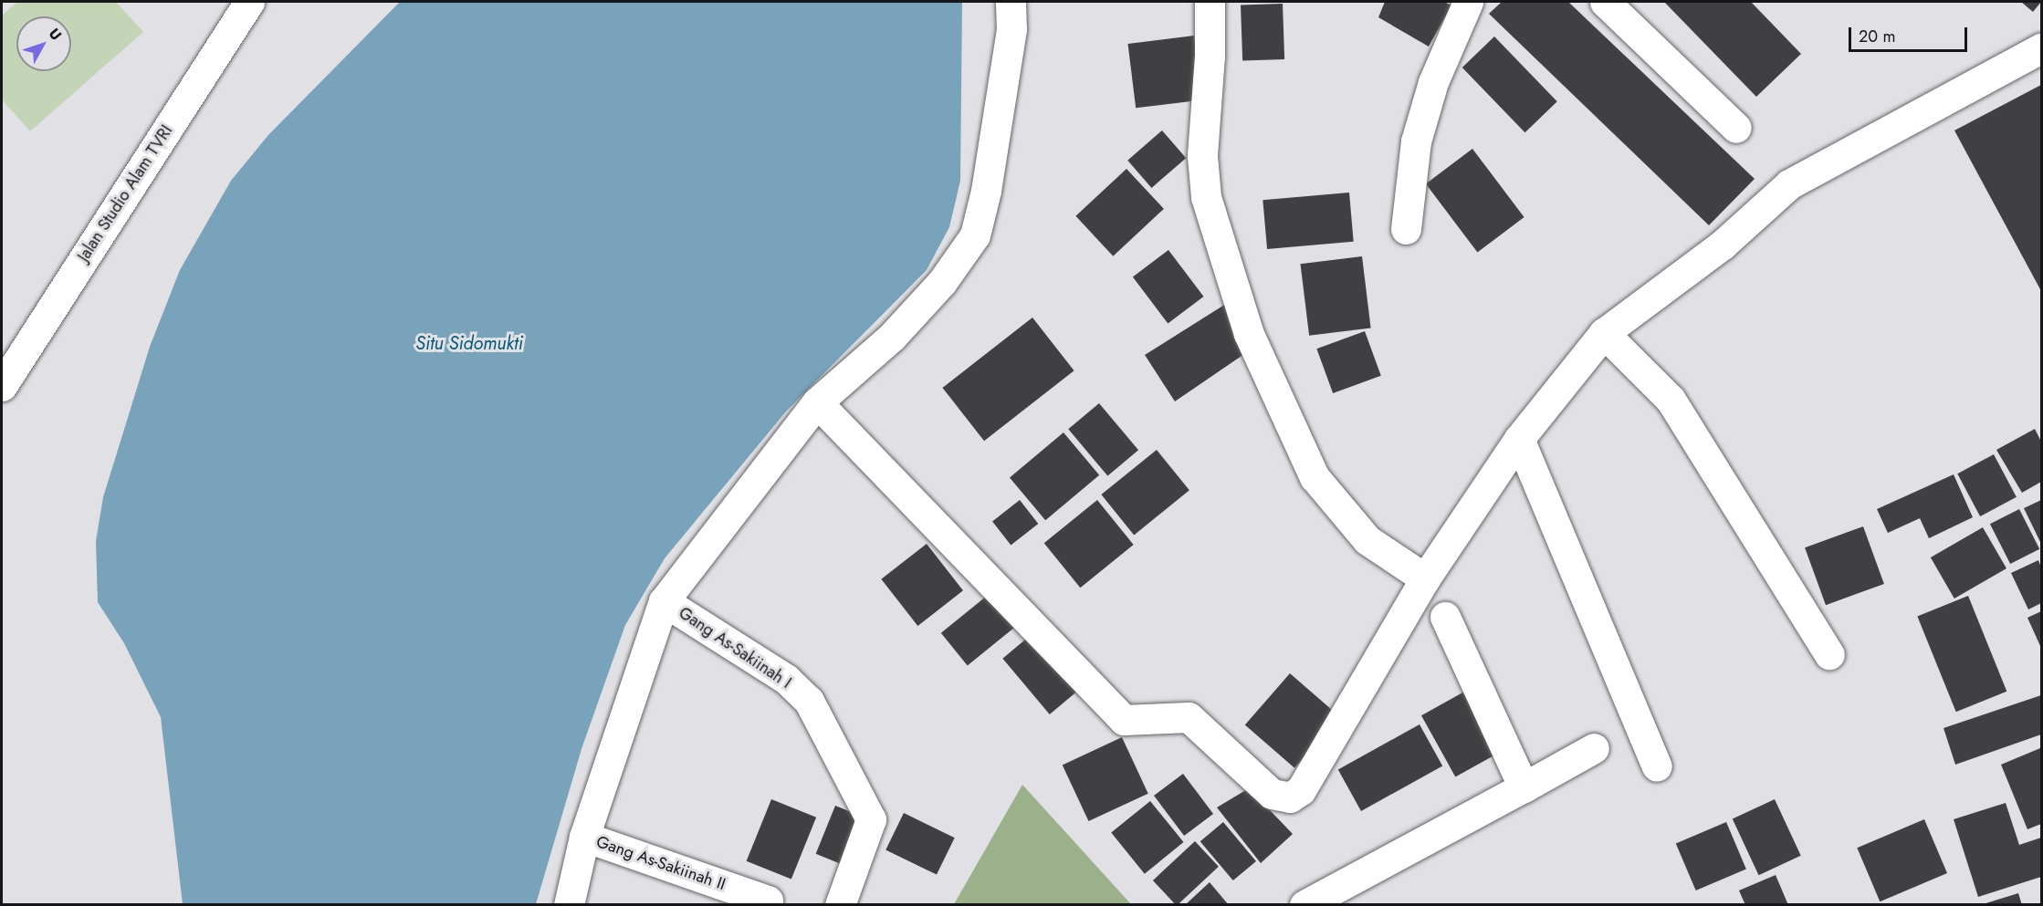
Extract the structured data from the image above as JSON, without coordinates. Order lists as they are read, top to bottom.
{
  "streets": {
    "street": ["Jalan Studio Alam TVRI", "Gang As-Sakiinah I", "Gang As-Sakiinah II"]
  },
  "water": ["Situ Sidomukti"],
  "scale_bar": "20 m",
  "north": "top right"
}
